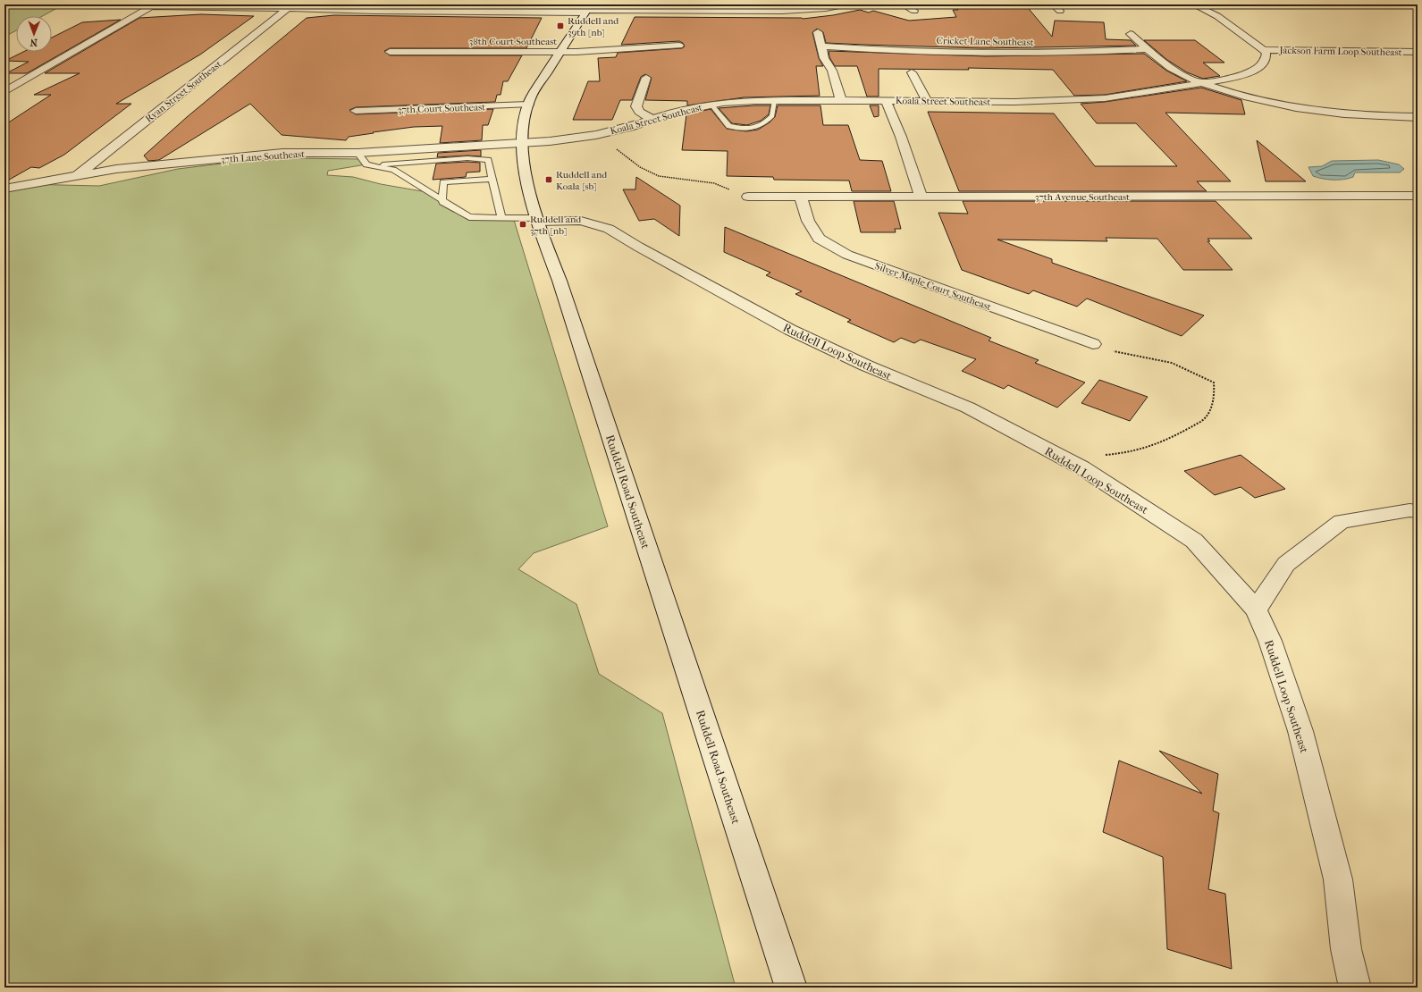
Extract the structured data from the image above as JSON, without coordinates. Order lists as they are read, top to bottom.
{
  "streets": {
    "street": [
      "38th Court Southeast",
      "Cricket Lane Southeast",
      "Jackson Farm Loop Southeast",
      "Ryan Street Southeast",
      "Koala Street Southeast",
      "37th Court Southeast",
      "37th Lane Southeast",
      "37th Avenue Southeast",
      "Silver Maple Court Southeast",
      "Ruddell Loop Southeast",
      "Ruddell Road Southeast"
    ]
  },
  "crossings": [
    ["38th Court Southeast", "Ruddell Road Southeast"],
    ["Jackson Farm Loop Southeast", "Koala Street Southeast"],
    ["Ryan Street Southeast", "37th Lane Southeast"],
    ["Koala Street Southeast", "37th Lane Southeast"],
    ["Koala Street Southeast", "Ruddell Road Southeast"],
    ["37th Court Southeast", "Ruddell Road Southeast"],
    ["37th Lane Southeast", "Ruddell Road Southeast"],
    ["37th Avenue Southeast", "Silver Maple Court Southeast"],
    ["Ruddell Loop Southeast", "Ruddell Road Southeast"]
  ],
  "places": {
    "transit": ["Ruddell and 39th [nb]", "Ruddell and Koala [sb]", "Ruddell and 37th [nb]"]
  },
  "north": "bottom"
}
